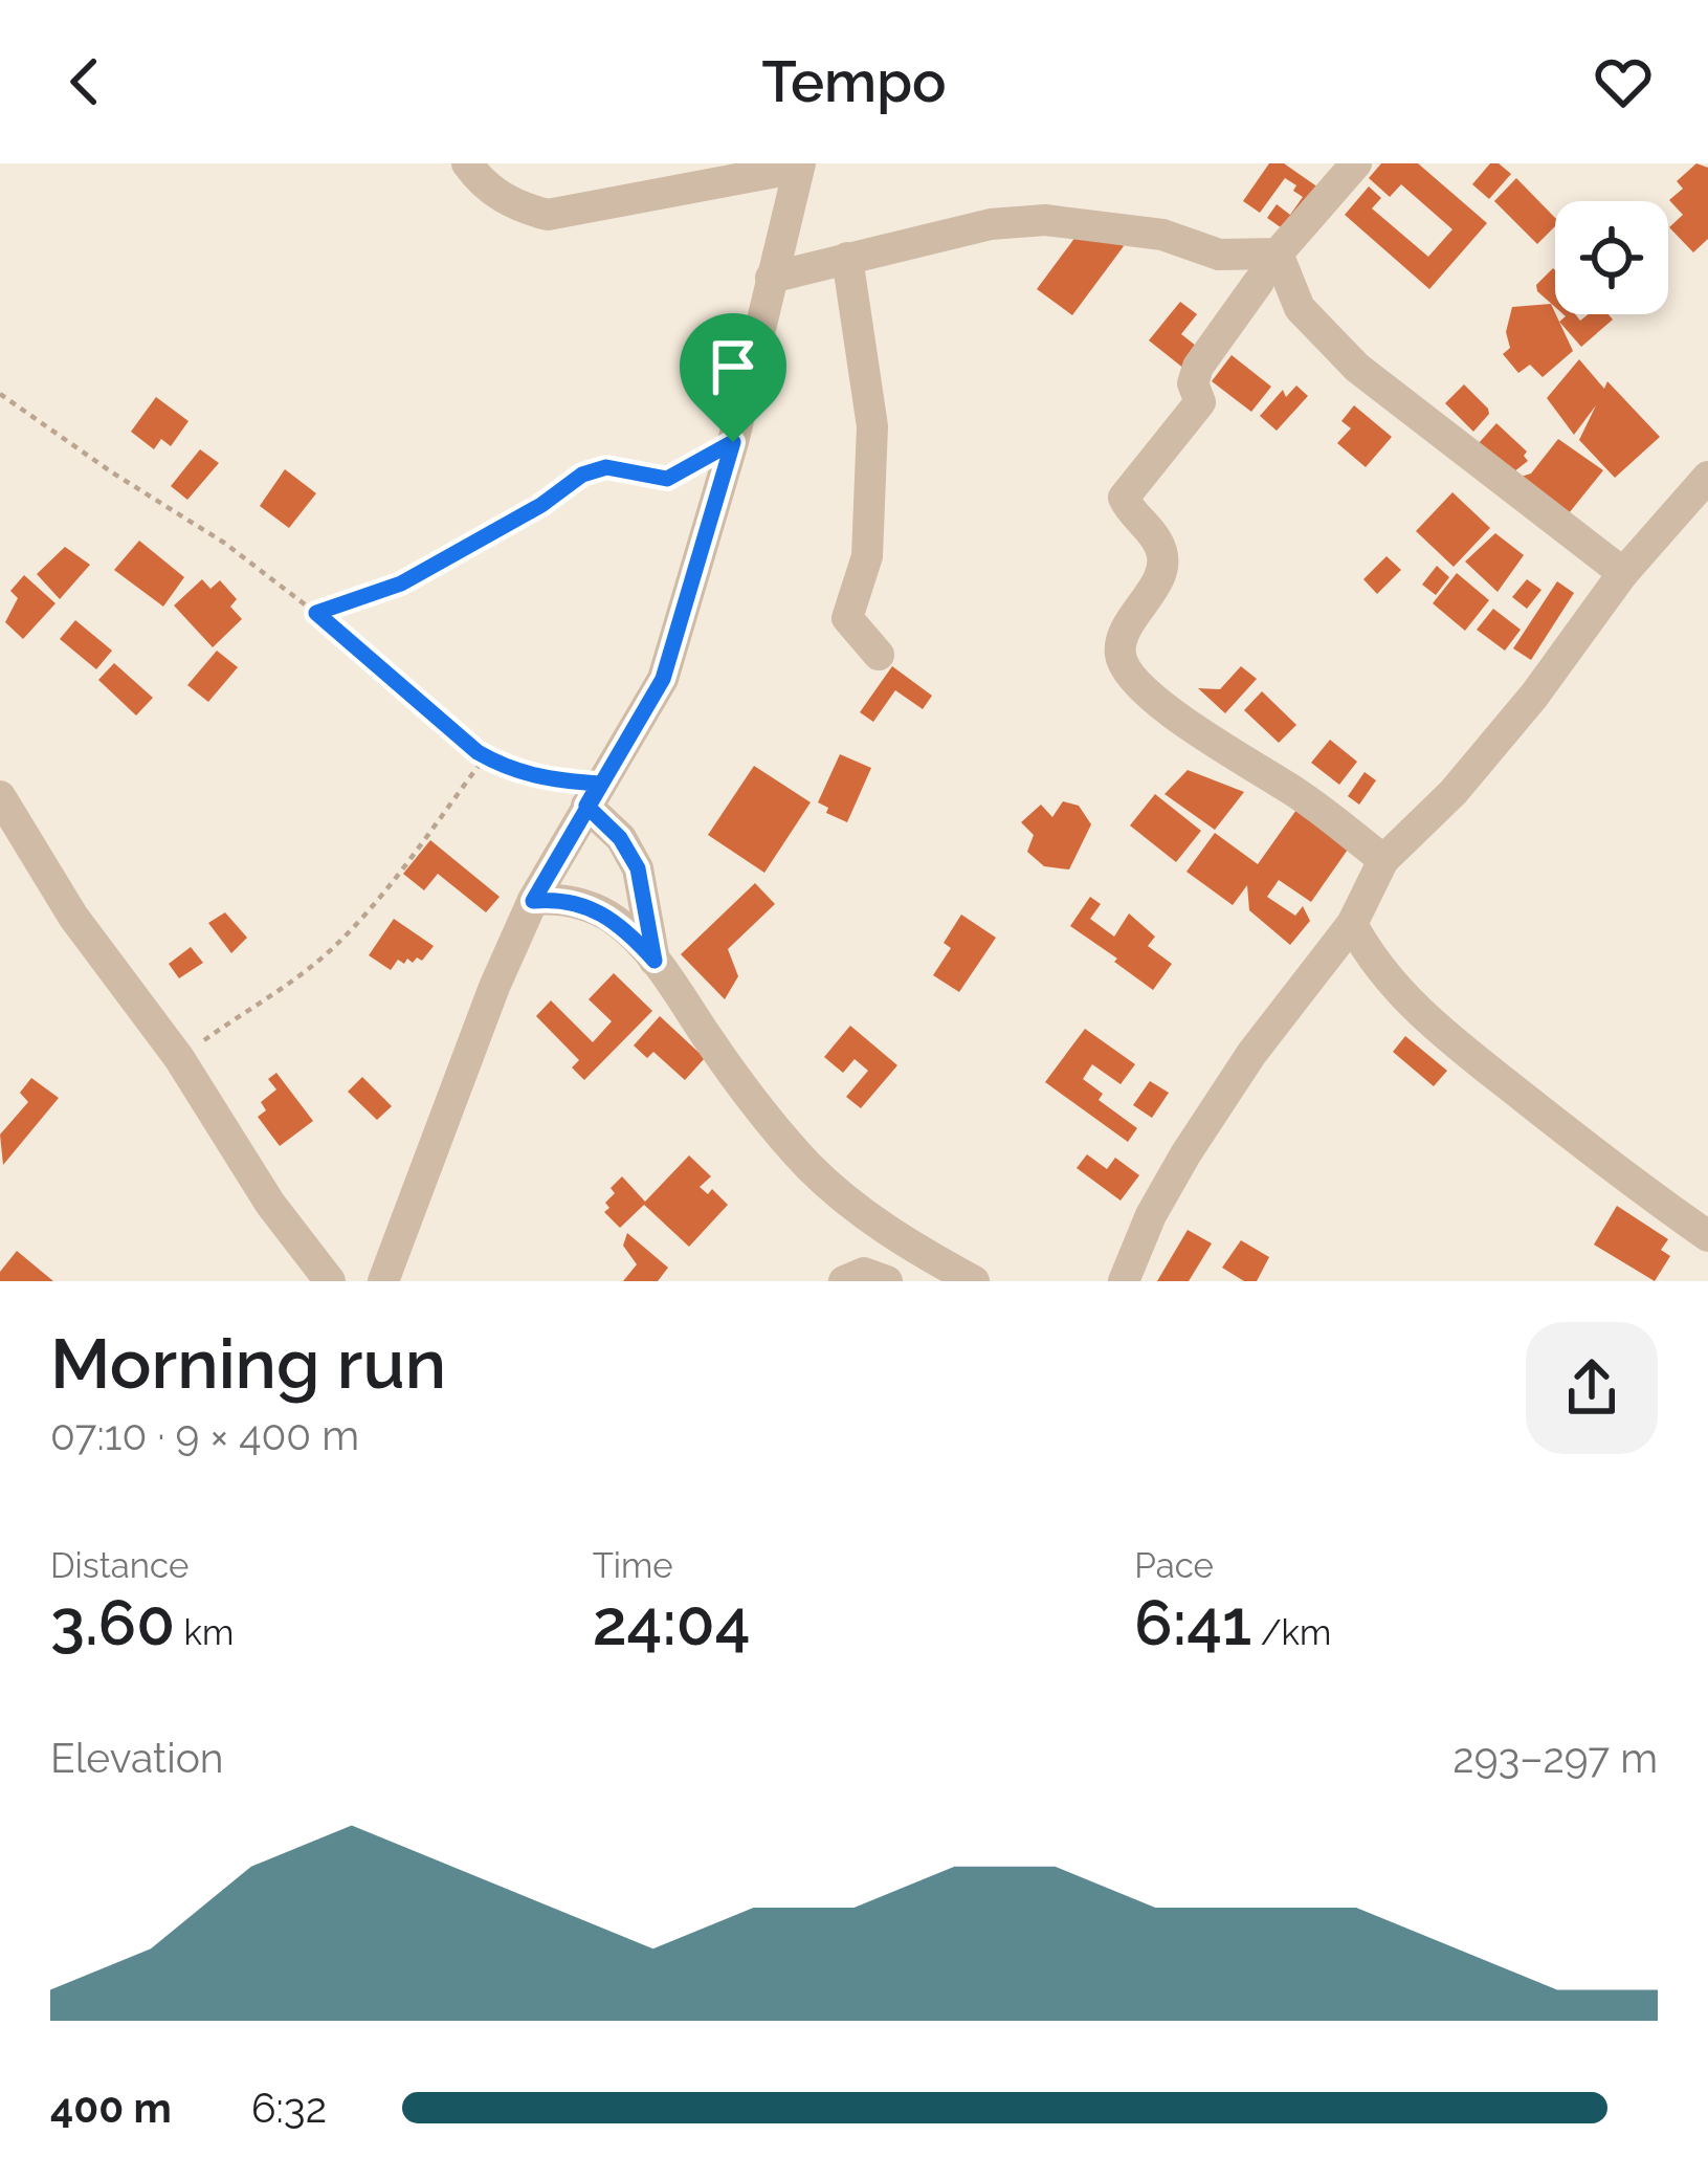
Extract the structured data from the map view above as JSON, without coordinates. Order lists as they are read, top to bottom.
{
  "page": {
    "header": "Tempo",
    "heading": ["Morning run", "07:10 · 9 × 400 m"],
    "stats": [
      ["Distance", "3.60 km"],
      ["Time", "24:04"],
      ["Pace", "6:41 /km"]
    ],
    "chart": ["Elevation", "293–297 m"],
    "list": [
      {
        "name": "400 m",
        "note": "6:32"
      }
    ]
  }
}
